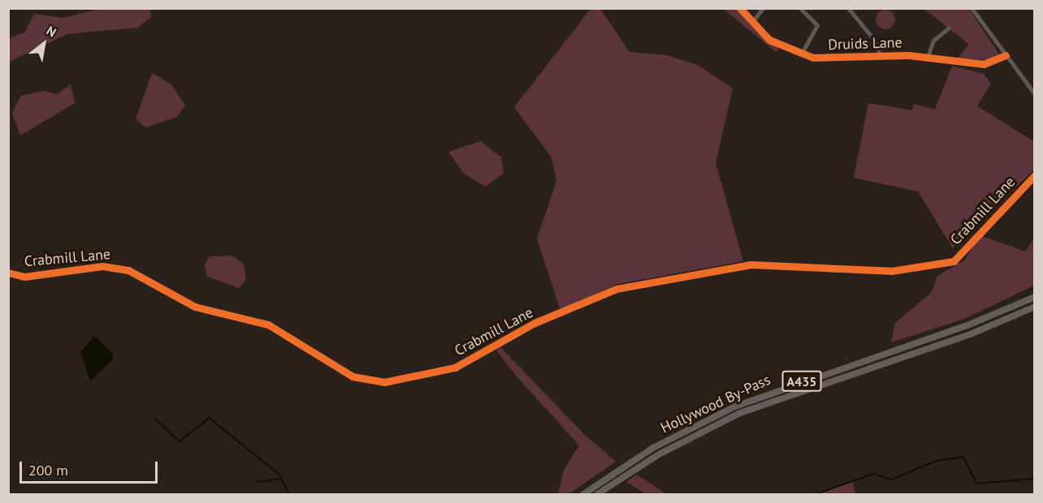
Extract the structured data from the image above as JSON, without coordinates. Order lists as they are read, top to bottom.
{
  "streets": {
    "highway": ["A435", "Hollywood By-Pass"],
    "street": ["Druids Lane", "Crabmill Lane"]
  },
  "scale_bar": "200 m",
  "north": "top right"
}
